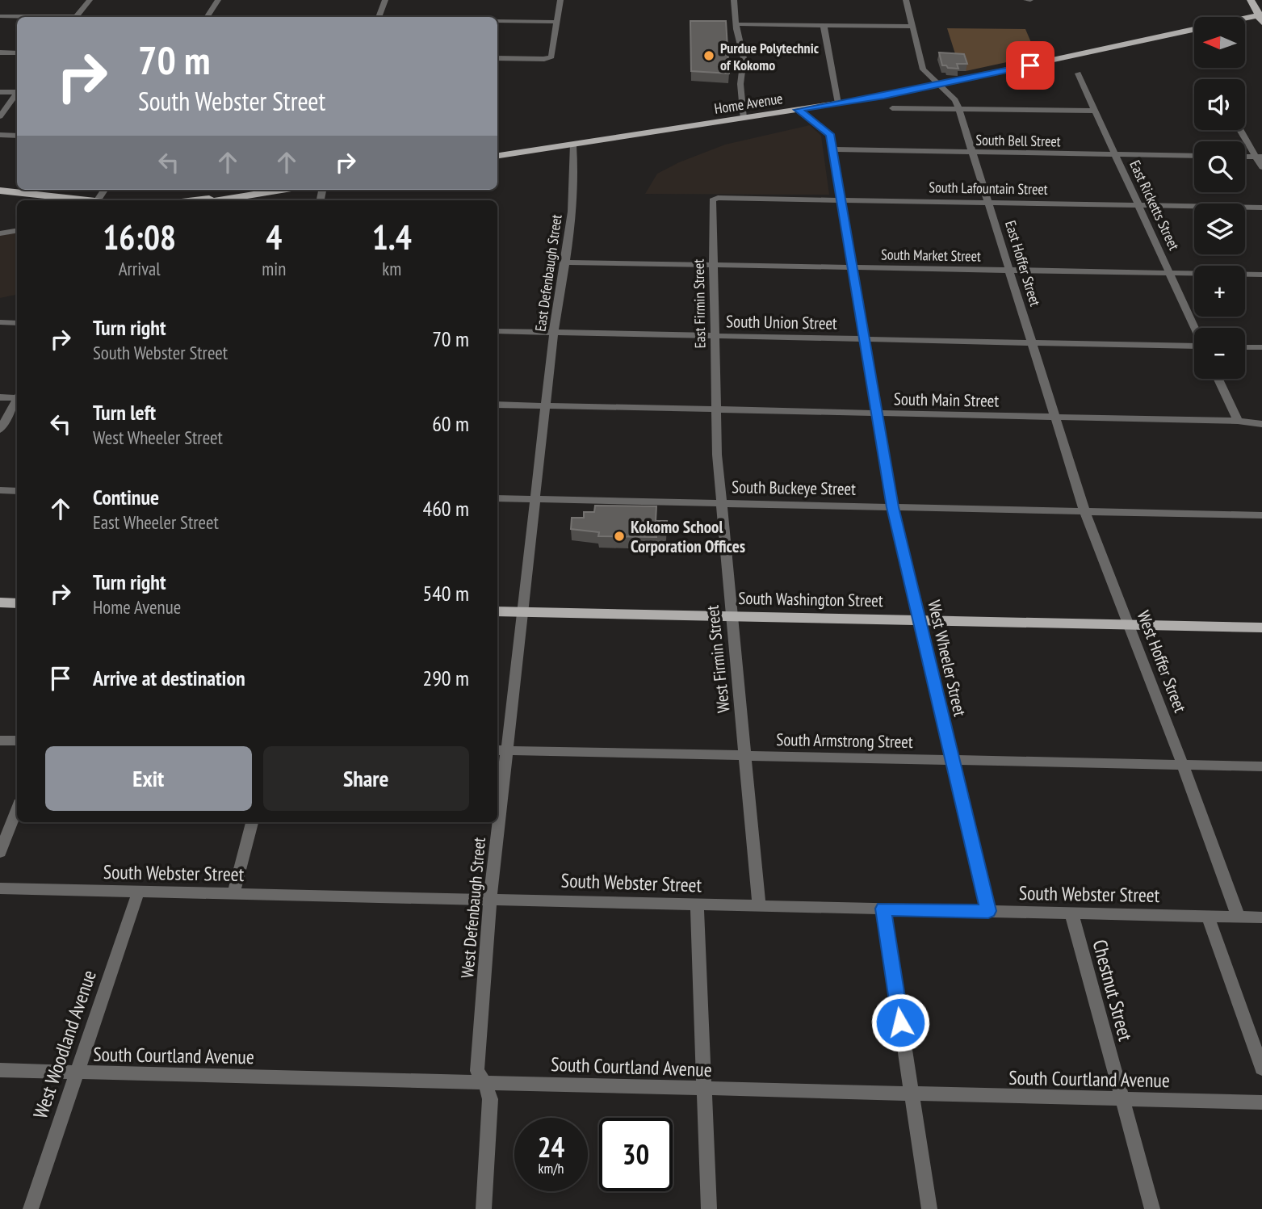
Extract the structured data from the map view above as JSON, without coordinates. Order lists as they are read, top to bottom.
{
  "streets": {
    "main road": ["Home Avenue", "South Washington Street"],
    "street": [
      "South Bell Street",
      "South Lafountain Street",
      "East Ricketts Street",
      "South Market Street",
      "East Hoffer Street",
      "East Defenbaugh Street",
      "East Firmin Street",
      "South Union Street",
      "South Main Street",
      "South Buckeye Street",
      "West Wheeler Street",
      "West Firmin Street",
      "West Hoffer Street",
      "South Armstrong Street",
      "South Webster Street",
      "West Defenbaugh Street",
      "Chestnut Street",
      "West Woodland Avenue",
      "South Courtland Avenue"
    ]
  },
  "crossings": [
    ["Home Avenue", "East Hoffer Street"],
    ["Home Avenue", "East Defenbaugh Street"],
    ["Home Avenue", "West Wheeler Street"],
    ["South Bell Street", "East Ricketts Street"],
    ["South Bell Street", "East Hoffer Street"],
    ["South Bell Street", "West Wheeler Street"],
    ["South Lafountain Street", "East Ricketts Street"],
    ["South Lafountain Street", "East Hoffer Street"],
    ["South Lafountain Street", "East Firmin Street"],
    ["South Lafountain Street", "West Wheeler Street"],
    ["East Ricketts Street", "South Market Street"],
    ["South Market Street", "East Hoffer Street"],
    ["South Market Street", "East Defenbaugh Street"],
    ["South Market Street", "East Firmin Street"],
    ["South Market Street", "West Wheeler Street"],
    ["East Hoffer Street", "South Union Street"],
    ["East Hoffer Street", "South Main Street"],
    ["East Hoffer Street", "West Hoffer Street"],
    ["East Defenbaugh Street", "South Union Street"],
    ["East Defenbaugh Street", "South Main Street"],
    ["East Defenbaugh Street", "West Defenbaugh Street"],
    ["East Firmin Street", "South Union Street"],
    ["East Firmin Street", "South Main Street"],
    ["East Firmin Street", "West Firmin Street"],
    ["South Union Street", "West Wheeler Street"],
    ["South Main Street", "West Wheeler Street"],
    ["South Main Street", "West Firmin Street"],
    ["South Main Street", "West Hoffer Street"],
    ["South Main Street", "West Defenbaugh Street"],
    ["South Buckeye Street", "West Wheeler Street"],
    ["South Buckeye Street", "West Firmin Street"],
    ["South Buckeye Street", "West Hoffer Street"],
    ["South Buckeye Street", "West Defenbaugh Street"],
    ["South Washington Street", "West Wheeler Street"],
    ["South Washington Street", "West Firmin Street"],
    ["South Washington Street", "West Hoffer Street"],
    ["South Washington Street", "West Defenbaugh Street"],
    ["West Wheeler Street", "South Armstrong Street"],
    ["West Wheeler Street", "South Webster Street"],
    ["West Firmin Street", "South Armstrong Street"],
    ["West Firmin Street", "South Webster Street"],
    ["West Hoffer Street", "South Armstrong Street"],
    ["West Hoffer Street", "South Webster Street"],
    ["South Armstrong Street", "West Defenbaugh Street"],
    ["South Webster Street", "West Defenbaugh Street"],
    ["South Webster Street", "Chestnut Street"],
    ["South Webster Street", "West Woodland Avenue"],
    ["West Defenbaugh Street", "South Courtland Avenue"],
    ["Chestnut Street", "South Courtland Avenue"],
    ["West Woodland Avenue", "South Courtland Avenue"]
  ],
  "places": ["Purdue Polytechnic of Kokomo", "Kokomo School Corporation Offices"],
  "north": "left",
  "page": {
    "map_buttons": ["+", "−"],
    "turn": ["70 m", "South Webster Street"],
    "eta": [
      "16:08",
      "Arrival",
      "4",
      "min",
      "1.4",
      "km"
    ],
    "list": [
      {
        "name": "Turn right",
        "note": "South Webster Street",
        "value": "70 m"
      },
      {
        "name": "Turn left",
        "note": "West Wheeler Street",
        "value": "60 m"
      },
      {
        "name": "Continue",
        "note": "East Wheeler Street",
        "value": "460 m"
      },
      {
        "name": "Turn right",
        "note": "Home Avenue",
        "value": "540 m"
      },
      {
        "name": "Arrive at destination",
        "value": "290 m"
      }
    ],
    "buttons": ["Exit", "Share"],
    "speed": "24 km/h",
    "limit": "30"
  }
}
